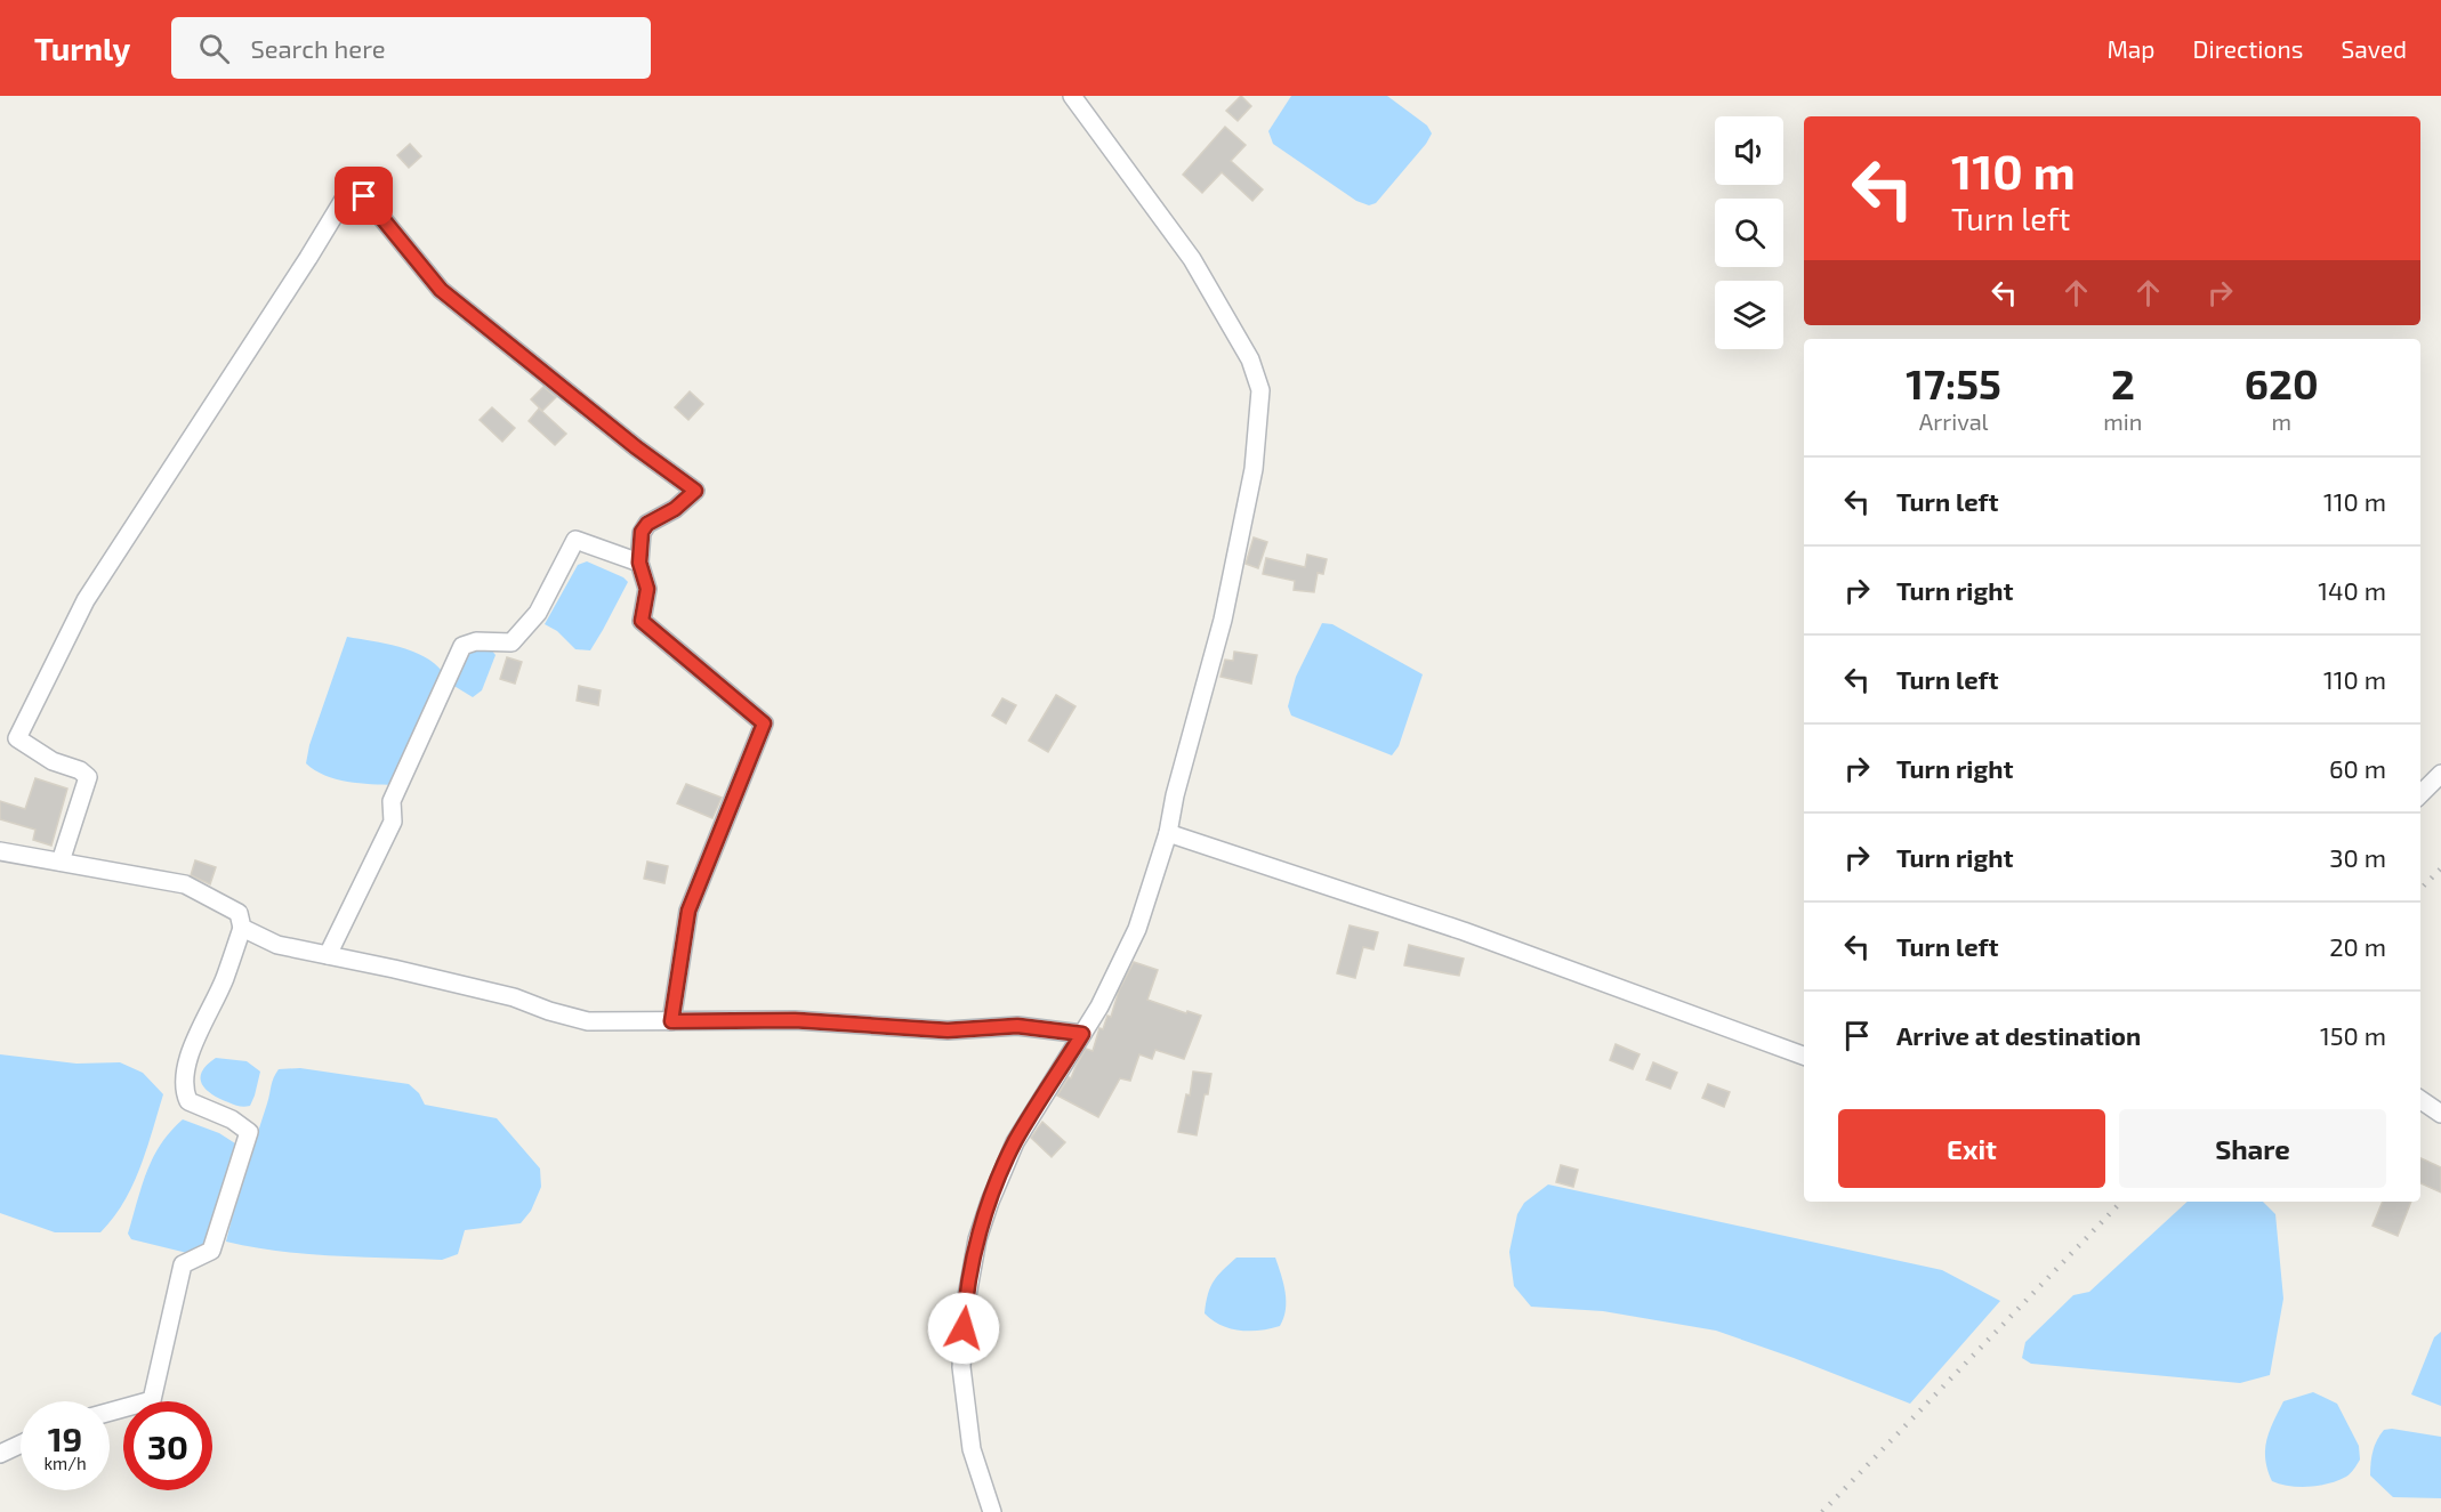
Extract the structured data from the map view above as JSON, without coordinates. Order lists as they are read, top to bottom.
{
  "page": {
    "header": "Turnly",
    "search": "Search here",
    "nav": ["Map", "Directions", "Saved"],
    "turn": ["110 m", "Turn left"],
    "eta": [
      "17:55",
      "Arrival",
      "2",
      "min",
      "620",
      "m"
    ],
    "list": [
      {
        "name": "Turn left",
        "value": "110 m"
      },
      {
        "name": "Turn right",
        "value": "140 m"
      },
      {
        "name": "Turn left",
        "value": "110 m"
      },
      {
        "name": "Turn right",
        "value": "60 m"
      },
      {
        "name": "Turn right",
        "value": "30 m"
      },
      {
        "name": "Turn left",
        "value": "20 m"
      },
      {
        "name": "Arrive at destination",
        "value": "150 m"
      }
    ],
    "buttons": ["Exit", "Share"],
    "speed": "19 km/h",
    "limit": "30"
  }
}
